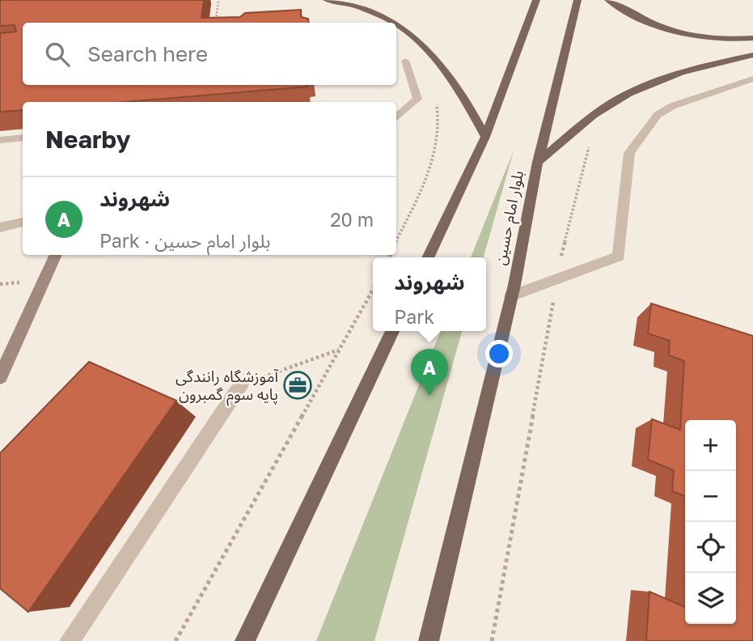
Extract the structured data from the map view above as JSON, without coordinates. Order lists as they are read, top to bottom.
{
  "streets": {
    "main road": ["بلوار امام حسین"]
  },
  "places": {
    "office": ["آموزشگاه رانندگی پایه سوم گمبرون"]
  },
  "page": {
    "search": "Search here",
    "heading": "Nearby",
    "list": [
      {
        "mark": "A",
        "name": "شهروند",
        "note": "Park · بلوار امام حسین",
        "value": "20 m"
      }
    ],
    "popup": ["شهروند", "Park"],
    "pins": "A",
    "map_buttons": ["+", "−"]
  }
}
